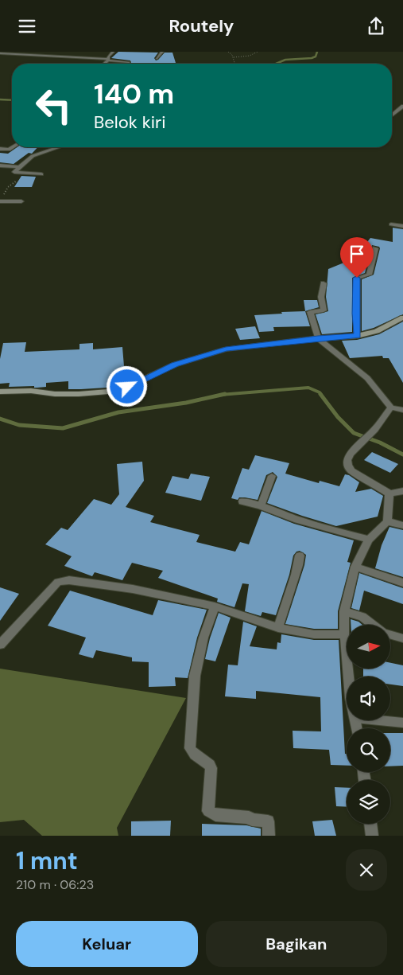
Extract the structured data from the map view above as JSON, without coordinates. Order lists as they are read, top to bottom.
{
  "north": "right",
  "page": {
    "header": "Routely",
    "turn": ["140 m", "Belok kiri"],
    "heading": ["1 mnt", "210 m · 06:23"],
    "buttons": ["Keluar", "Bagikan"]
  }
}
